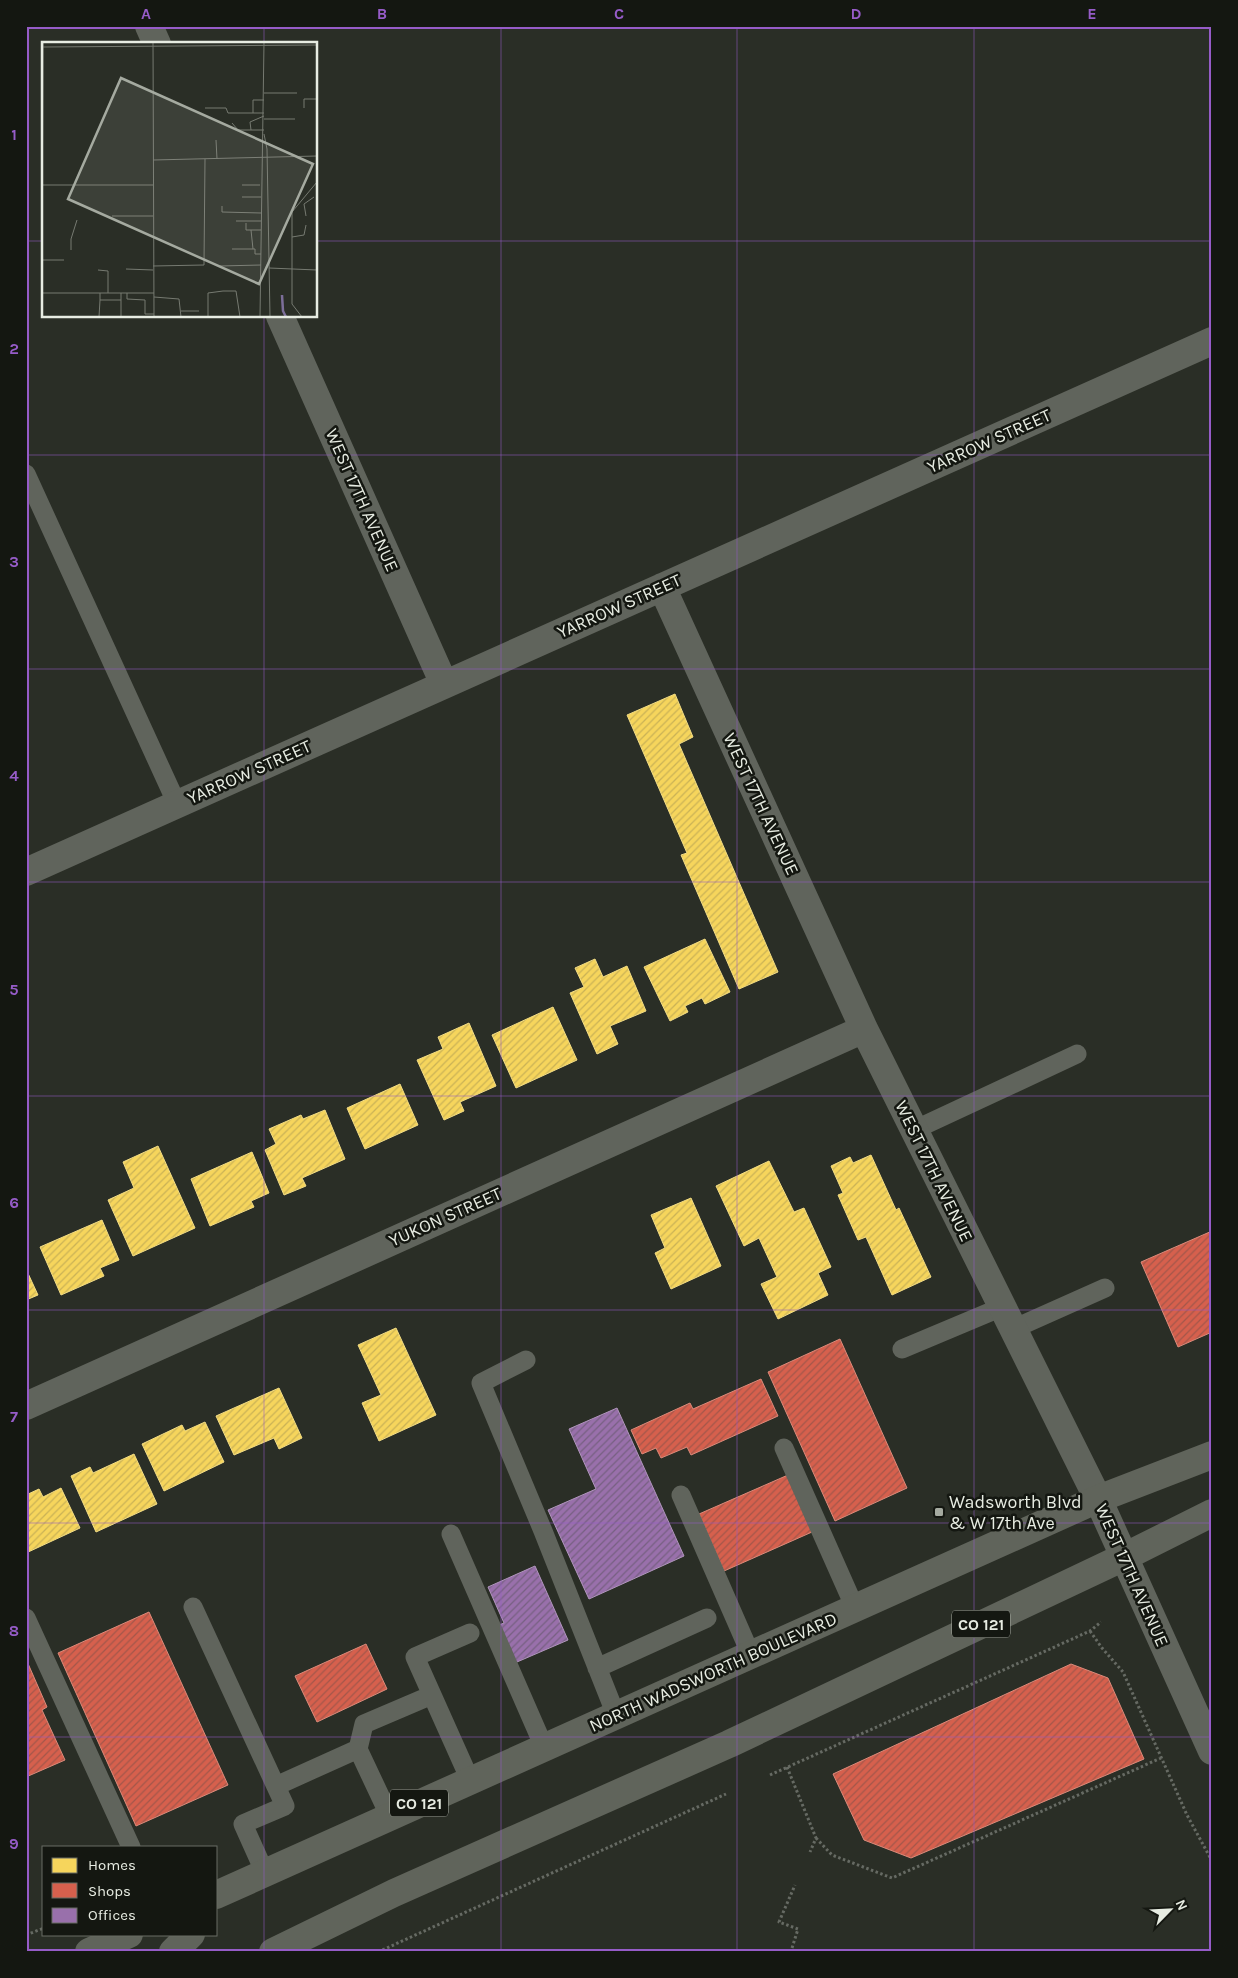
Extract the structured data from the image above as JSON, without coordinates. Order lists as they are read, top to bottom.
{
  "streets": {
    "main road": ["CO 121", "NORTH WADSWORTH BOULEVARD"],
    "street": ["YARROW STREET", "WEST 17TH AVENUE", "YUKON STREET"]
  },
  "crossings": [
    ["YARROW STREET", "WEST 17TH AVENUE"],
    ["WEST 17TH AVENUE", "YUKON STREET"],
    ["WEST 17TH AVENUE", "CO 121"],
    ["WEST 17TH AVENUE", "NORTH WADSWORTH BOULEVARD"]
  ],
  "places": {
    "transit": ["Wadsworth Blvd & W 17th Ave"]
  },
  "legend": ["Homes", "Shops", "Offices"],
  "north": "top right",
  "grid": {
    "columns": [
      "A",
      "B",
      "C",
      "D",
      "E"
    ],
    "rows": [
      "1",
      "2",
      "3",
      "4",
      "5",
      "6",
      "7",
      "8",
      "9"
    ]
  }
}
